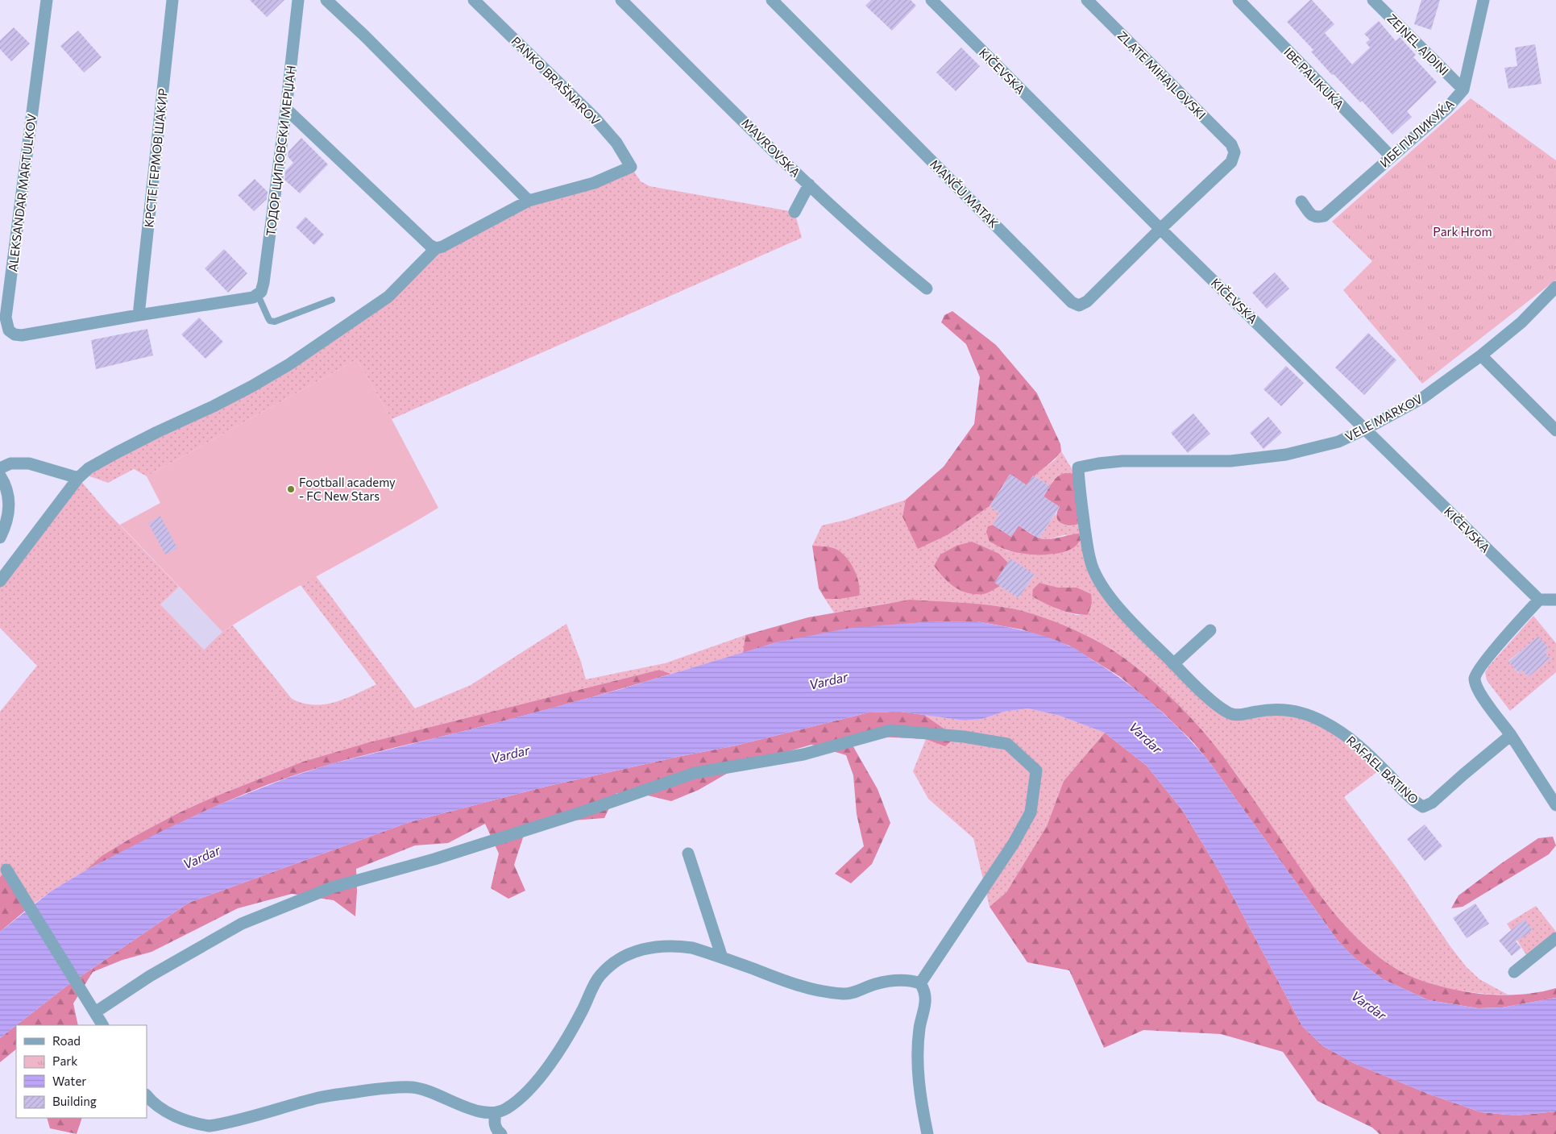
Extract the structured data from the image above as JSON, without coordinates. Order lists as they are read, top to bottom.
{
  "streets": {
    "street": [
      "ZEJNEL AJDINI",
      "KIČEVSKA",
      "IBE PALIKUḰA",
      "PANKO BRAŠNAROV",
      "ИБЕ ПАЛИКУЌА",
      "MAVROVSKA",
      "ТОДОР ЦИПОВСКИ МЕРЏАН",
      "КРСТЕ ГЕРМОВ ШАКИР",
      "ALEKSANDAR MARTULKOV",
      "MANČU MATAK",
      "VELE MARKOV",
      "RAFAEL BATINO"
    ]
  },
  "crossings": [
    ["ZEJNEL AJDINI", "ИБЕ ПАЛИКУЌА"],
    ["KIČEVSKA", "MANČU MATAK"],
    ["KIČEVSKA", "VELE MARKOV"],
    ["IBE PALIKUḰA", "ИБЕ ПАЛИКУЌА"],
    ["ТОДОР ЦИПОВСКИ МЕРЏАН", "ALEKSANDAR MARTULKOV"],
    ["КРСТЕ ГЕРМОВ ШАКИР", "ALEKSANDAR MARTULKOV"],
    ["VELE MARKOV", "RAFAEL BATINO"]
  ],
  "water": ["Vardar"],
  "parks": ["Park Hrom"],
  "places": ["Football academy - FC New Stars"],
  "legend": [
    "Road",
    "Park",
    "Water",
    "Building"
  ]
}
